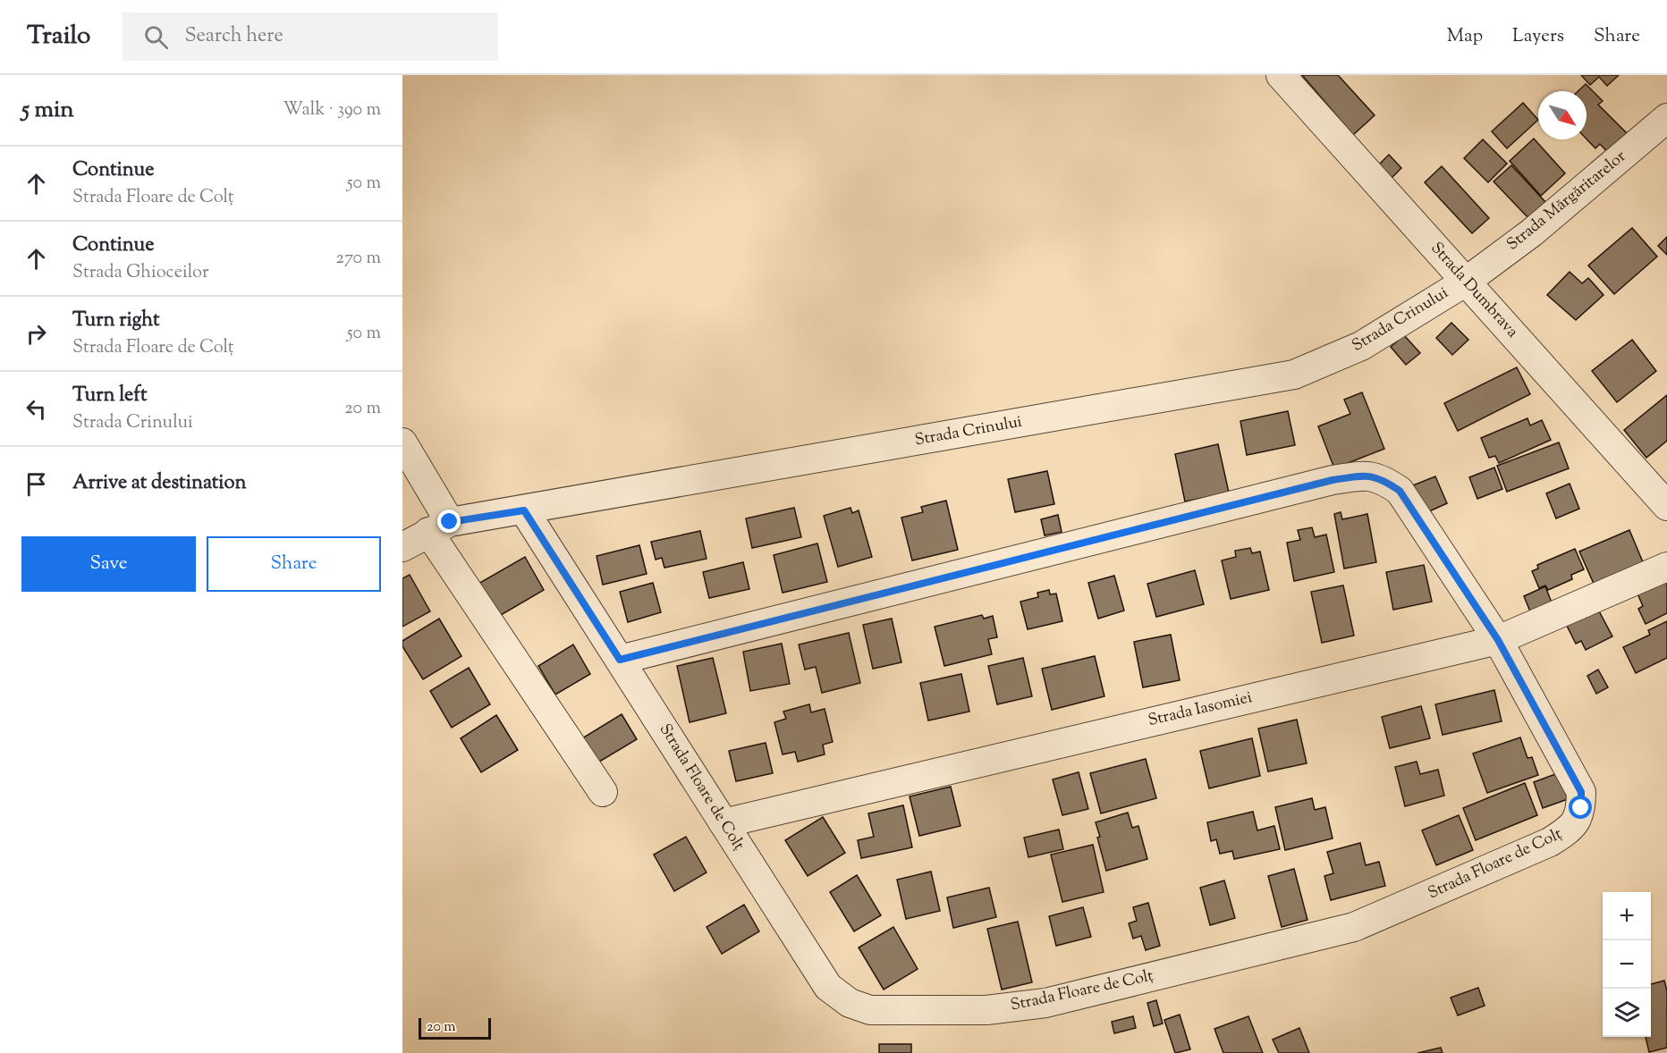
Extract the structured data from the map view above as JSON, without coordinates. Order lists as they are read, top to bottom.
{
  "streets": {
    "street": [
      "Strada Mărgăritarelor",
      "Strada Dumbrava",
      "Strada Crinului",
      "Strada Iasomiei",
      "Strada Floare de Colț"
    ]
  },
  "crossings": [
    ["Strada Mărgăritarelor", "Strada Dumbrava"],
    ["Strada Mărgăritarelor", "Strada Crinului"],
    ["Strada Dumbrava", "Strada Crinului"],
    ["Strada Crinului", "Strada Floare de Colț"],
    ["Strada Iasomiei", "Strada Floare de Colț"]
  ],
  "scale_bar": "20 m",
  "north": "bottom right",
  "page": {
    "header": "Trailo",
    "search": "Search here",
    "nav": ["Map", "Layers", "Share"],
    "heading": ["5 min", "Walk · 390 m"],
    "list": [
      ["Continue", "Strada Floare de Colț", "50 m"],
      ["Continue", "Strada Ghioceilor", "270 m"],
      ["Turn right", "Strada Floare de Colț", "50 m"],
      ["Turn left", "Strada Crinului", "20 m"],
      "Arrive at destination"
    ],
    "buttons": ["Save", "Share"],
    "map_buttons": ["+", "−"],
    "scale": "20 m"
  }
}
